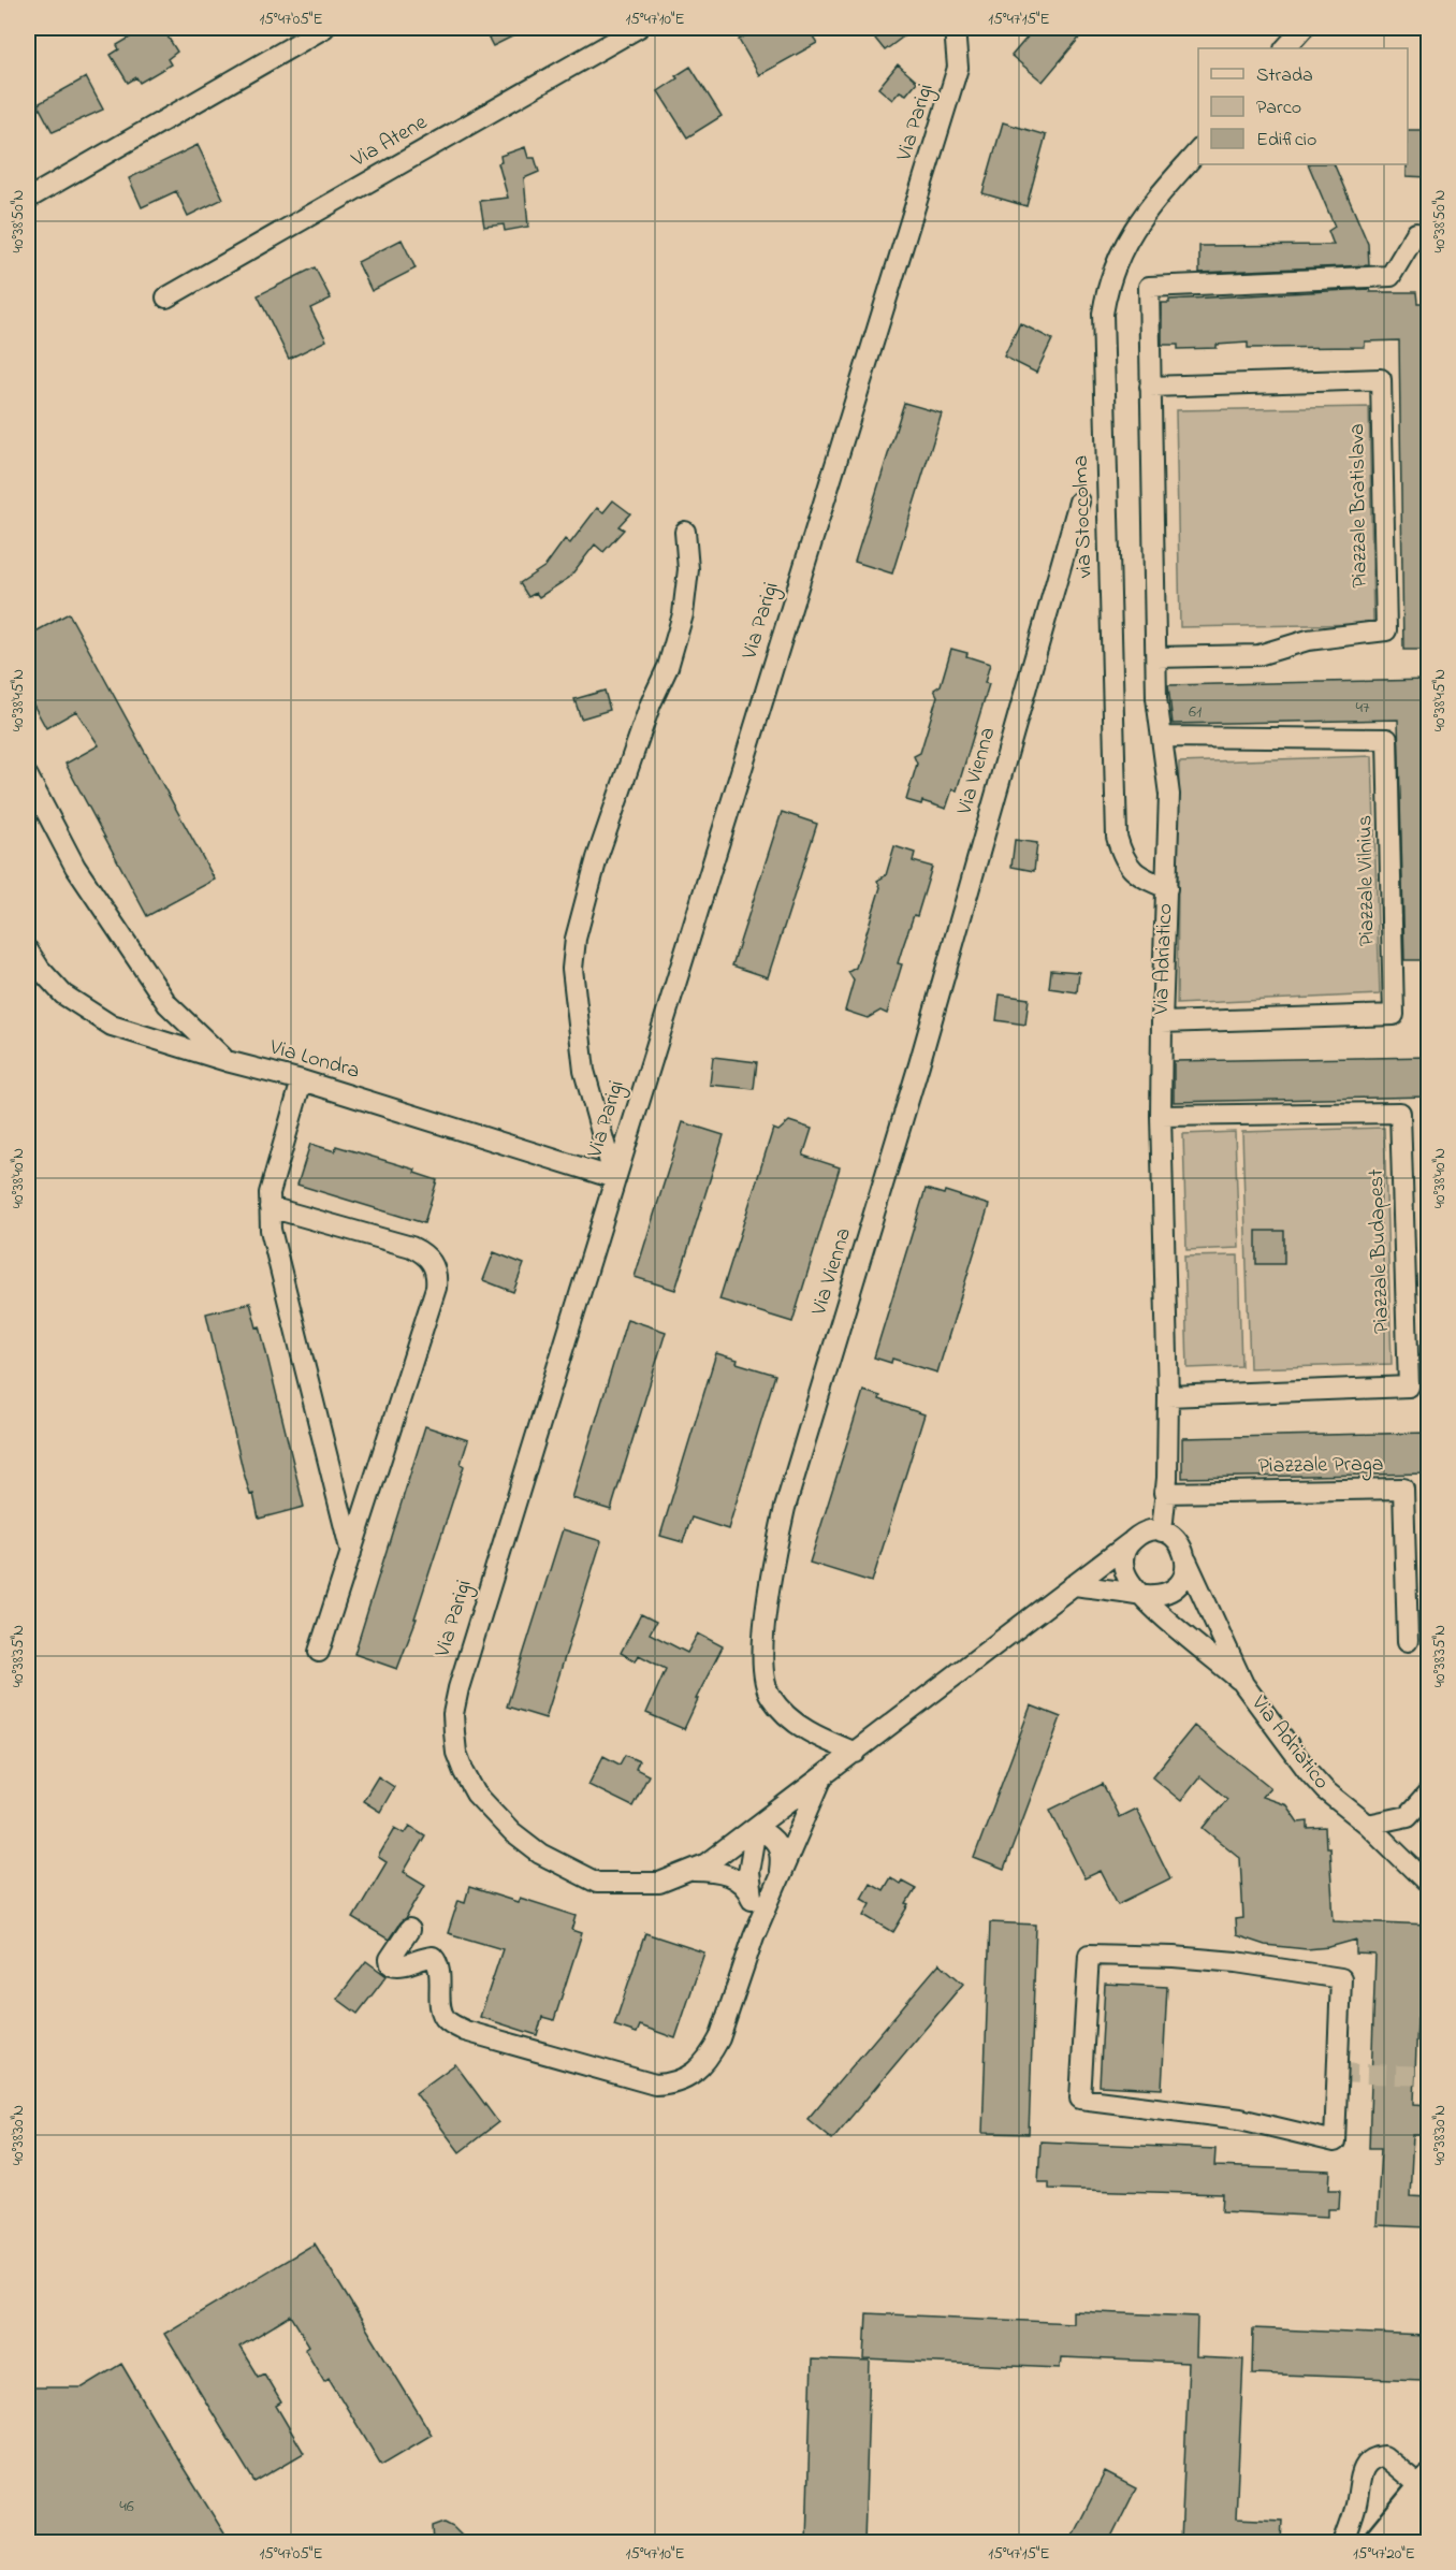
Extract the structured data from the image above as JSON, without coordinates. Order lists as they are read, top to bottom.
{
  "streets": {
    "street": [
      "Via Parigi",
      "Via Atene",
      "Piazzale Bratislava",
      "via Stoccolma",
      "Via Vienna",
      "Piazzale Vilnius",
      "Via Adriatico",
      "Via Londra",
      "Piazzale Budapest",
      "Piazzale Praga"
    ]
  },
  "crossings": [
    ["Via Parigi", "Via Vienna"],
    ["Via Parigi", "Via Londra"],
    ["Piazzale Bratislava", "Via Adriatico"],
    ["via Stoccolma", "Via Adriatico"],
    ["Piazzale Vilnius", "Via Adriatico"],
    ["Via Adriatico", "Piazzale Budapest"],
    ["Via Adriatico", "Piazzale Praga"]
  ],
  "house_numbers": ["47", "61", "46"],
  "legend": ["Strada", "Parco", "Edificio"],
  "coordinates": [
    "15°47'05\"E",
    "15°47'10\"E",
    "15°47'15\"E",
    "40°38'50\"N",
    "40°38'45\"N",
    "40°38'40\"N",
    "40°38'35\"N",
    "40°38'30\"N",
    "15°47'20\"E"
  ]
}
